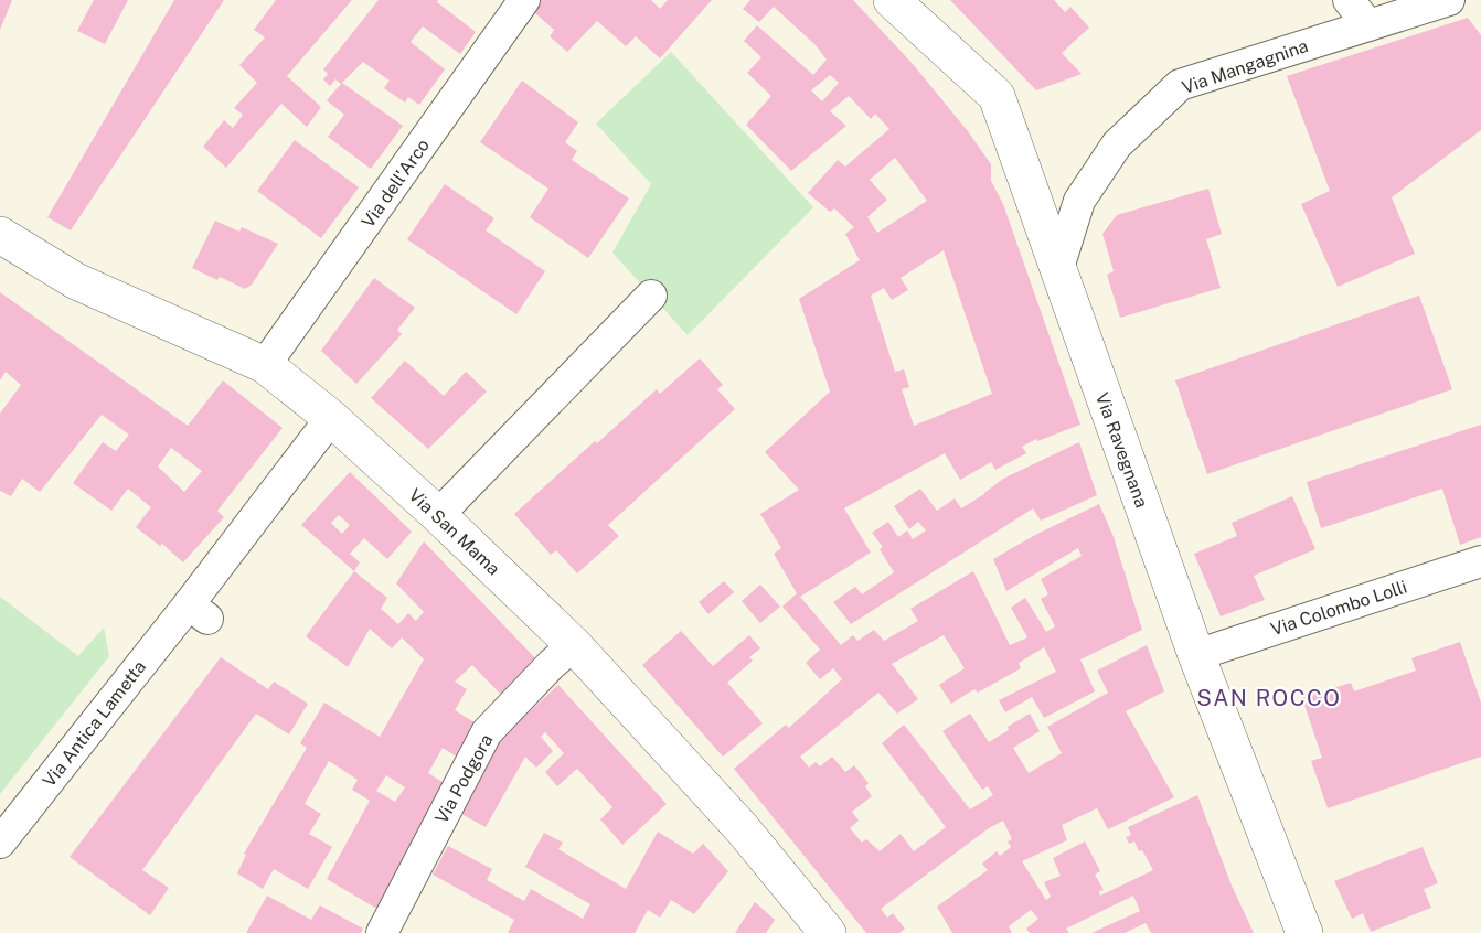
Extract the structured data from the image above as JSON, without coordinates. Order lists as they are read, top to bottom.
{
  "streets": {
    "street": [
      "Via Mangagnina",
      "Via dell'Arco",
      "Via Ravegnana",
      "Via San Mama",
      "Via Colombo Lolli",
      "Via Antica Lametta",
      "Via Podgora"
    ]
  },
  "crossings": [
    ["Via Mangagnina", "Via Ravegnana"],
    ["Via dell'Arco", "Via San Mama"],
    ["Via Ravegnana", "Via Colombo Lolli"],
    ["Via San Mama", "Via Antica Lametta"],
    ["Via San Mama", "Via Podgora"]
  ],
  "districts": ["SAN ROCCO"]
}
